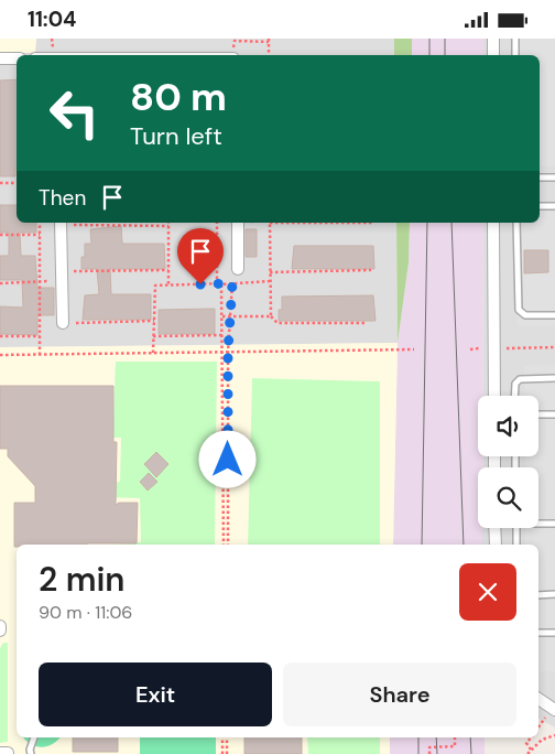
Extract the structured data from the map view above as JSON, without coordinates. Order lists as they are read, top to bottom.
{
  "page": {
    "status": "11:04",
    "turn": ["80 m", "Turn left"],
    "then": "Then",
    "heading": ["2 min", "90 m · 11:06"],
    "buttons": ["Exit", "Share"]
  }
}
